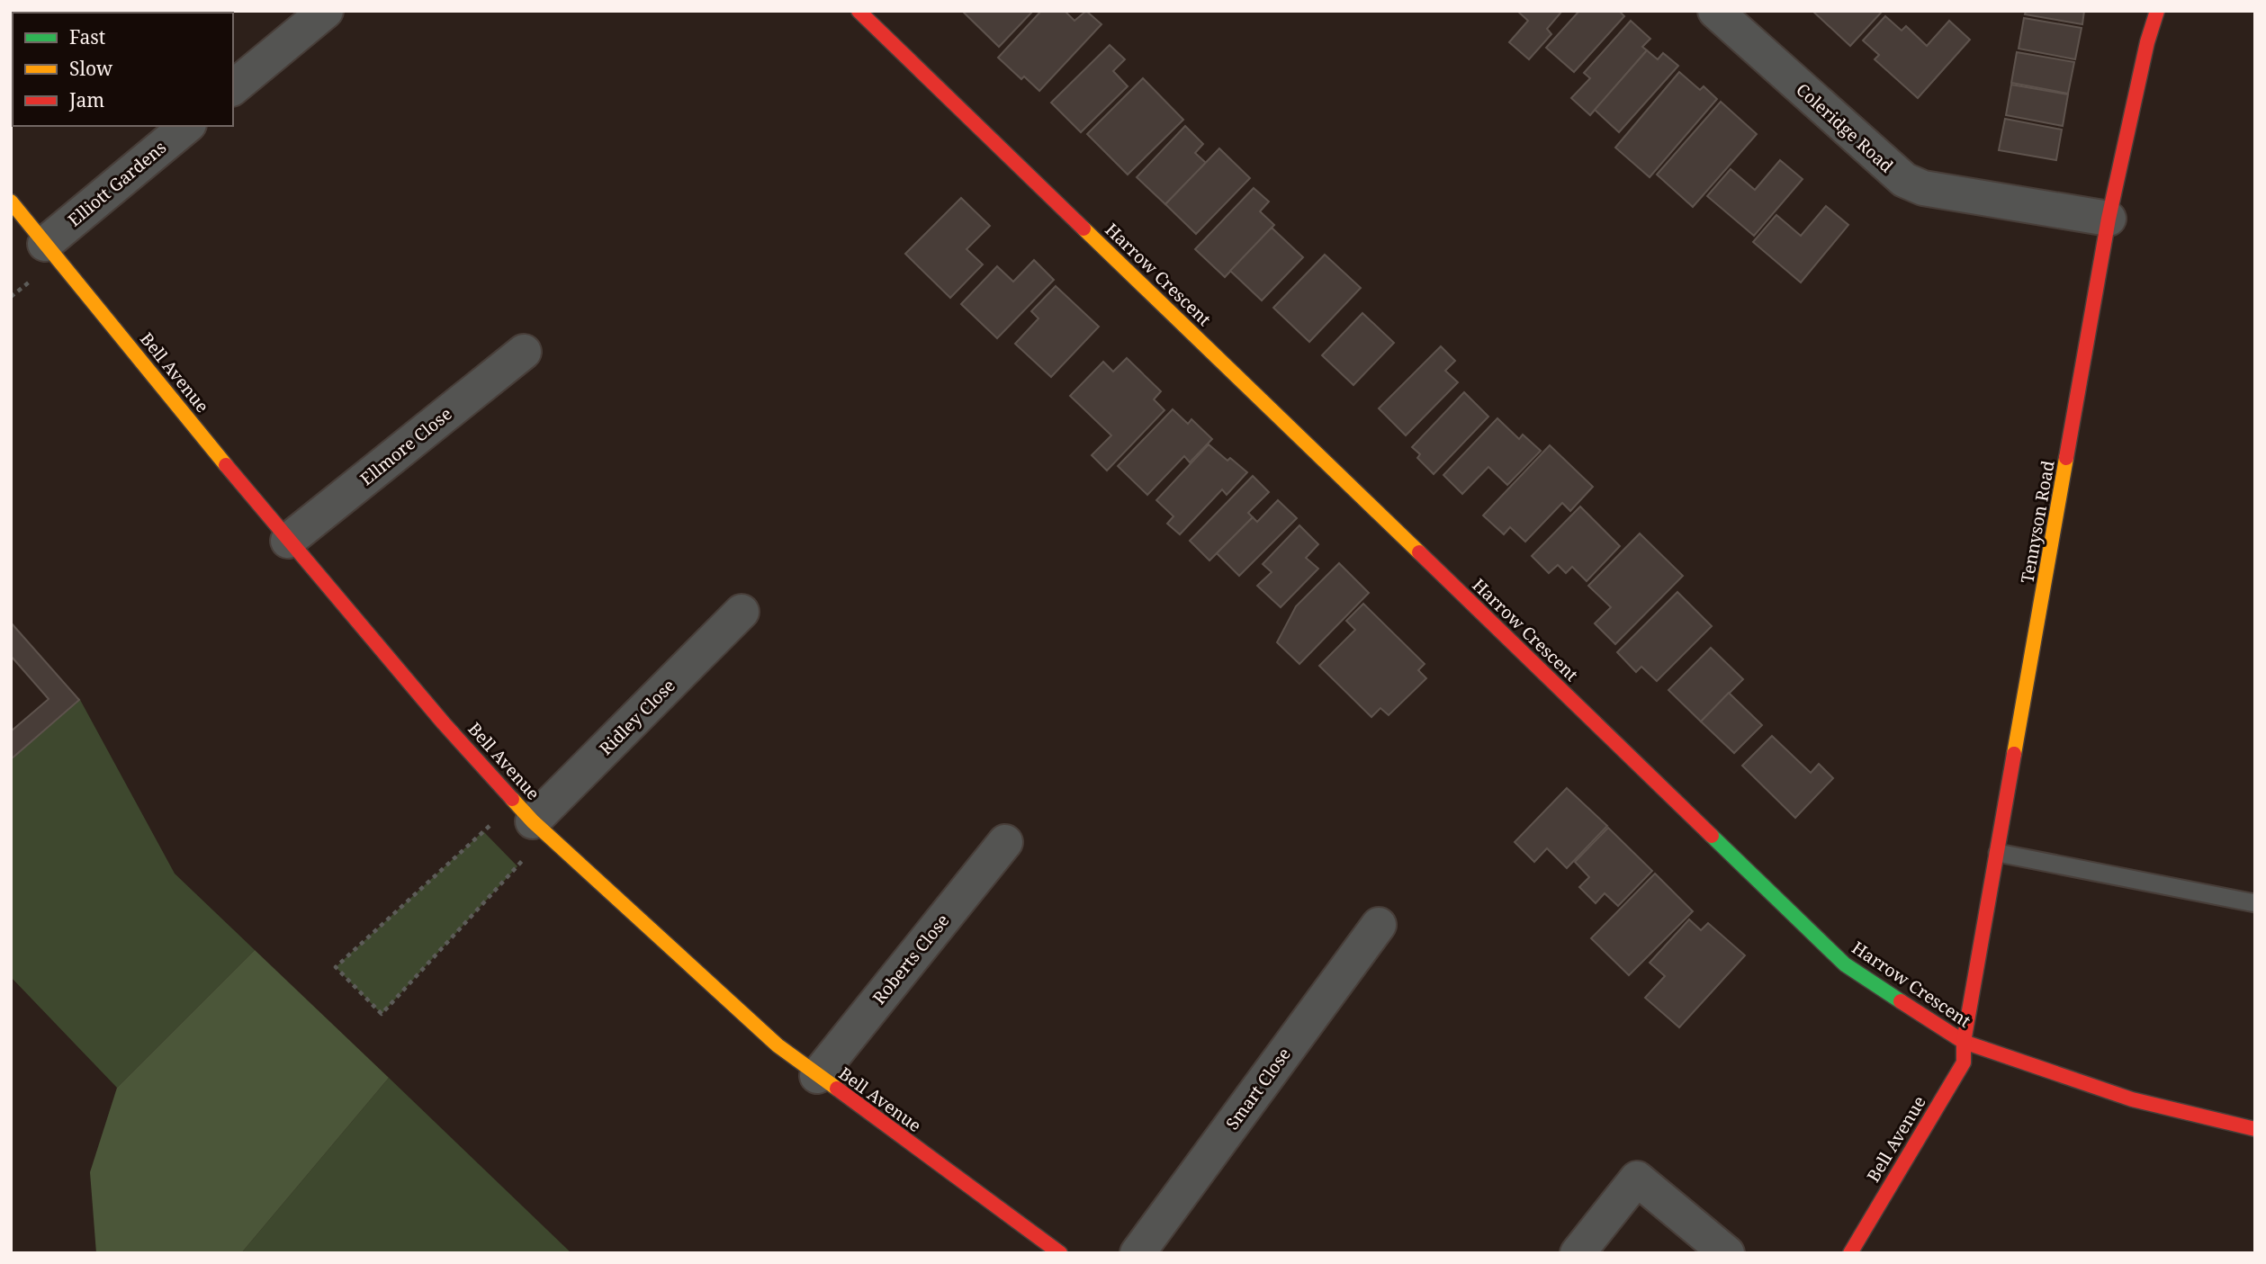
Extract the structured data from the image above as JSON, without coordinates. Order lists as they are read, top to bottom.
{
  "streets": {
    "street": [
      "Coleridge Road",
      "Elliott Gardens",
      "Harrow Crescent",
      "Bell Avenue",
      "Ellmore Close",
      "Tennyson Road",
      "Ridley Close",
      "Roberts Close",
      "Smart Close"
    ]
  },
  "crossings": [
    ["Coleridge Road", "Tennyson Road"],
    ["Elliott Gardens", "Bell Avenue"],
    ["Harrow Crescent", "Bell Avenue"],
    ["Harrow Crescent", "Tennyson Road"],
    ["Bell Avenue", "Ellmore Close"],
    ["Bell Avenue", "Tennyson Road"],
    ["Bell Avenue", "Ridley Close"],
    ["Bell Avenue", "Roberts Close"]
  ],
  "legend": ["Fast", "Slow", "Jam"]
}
